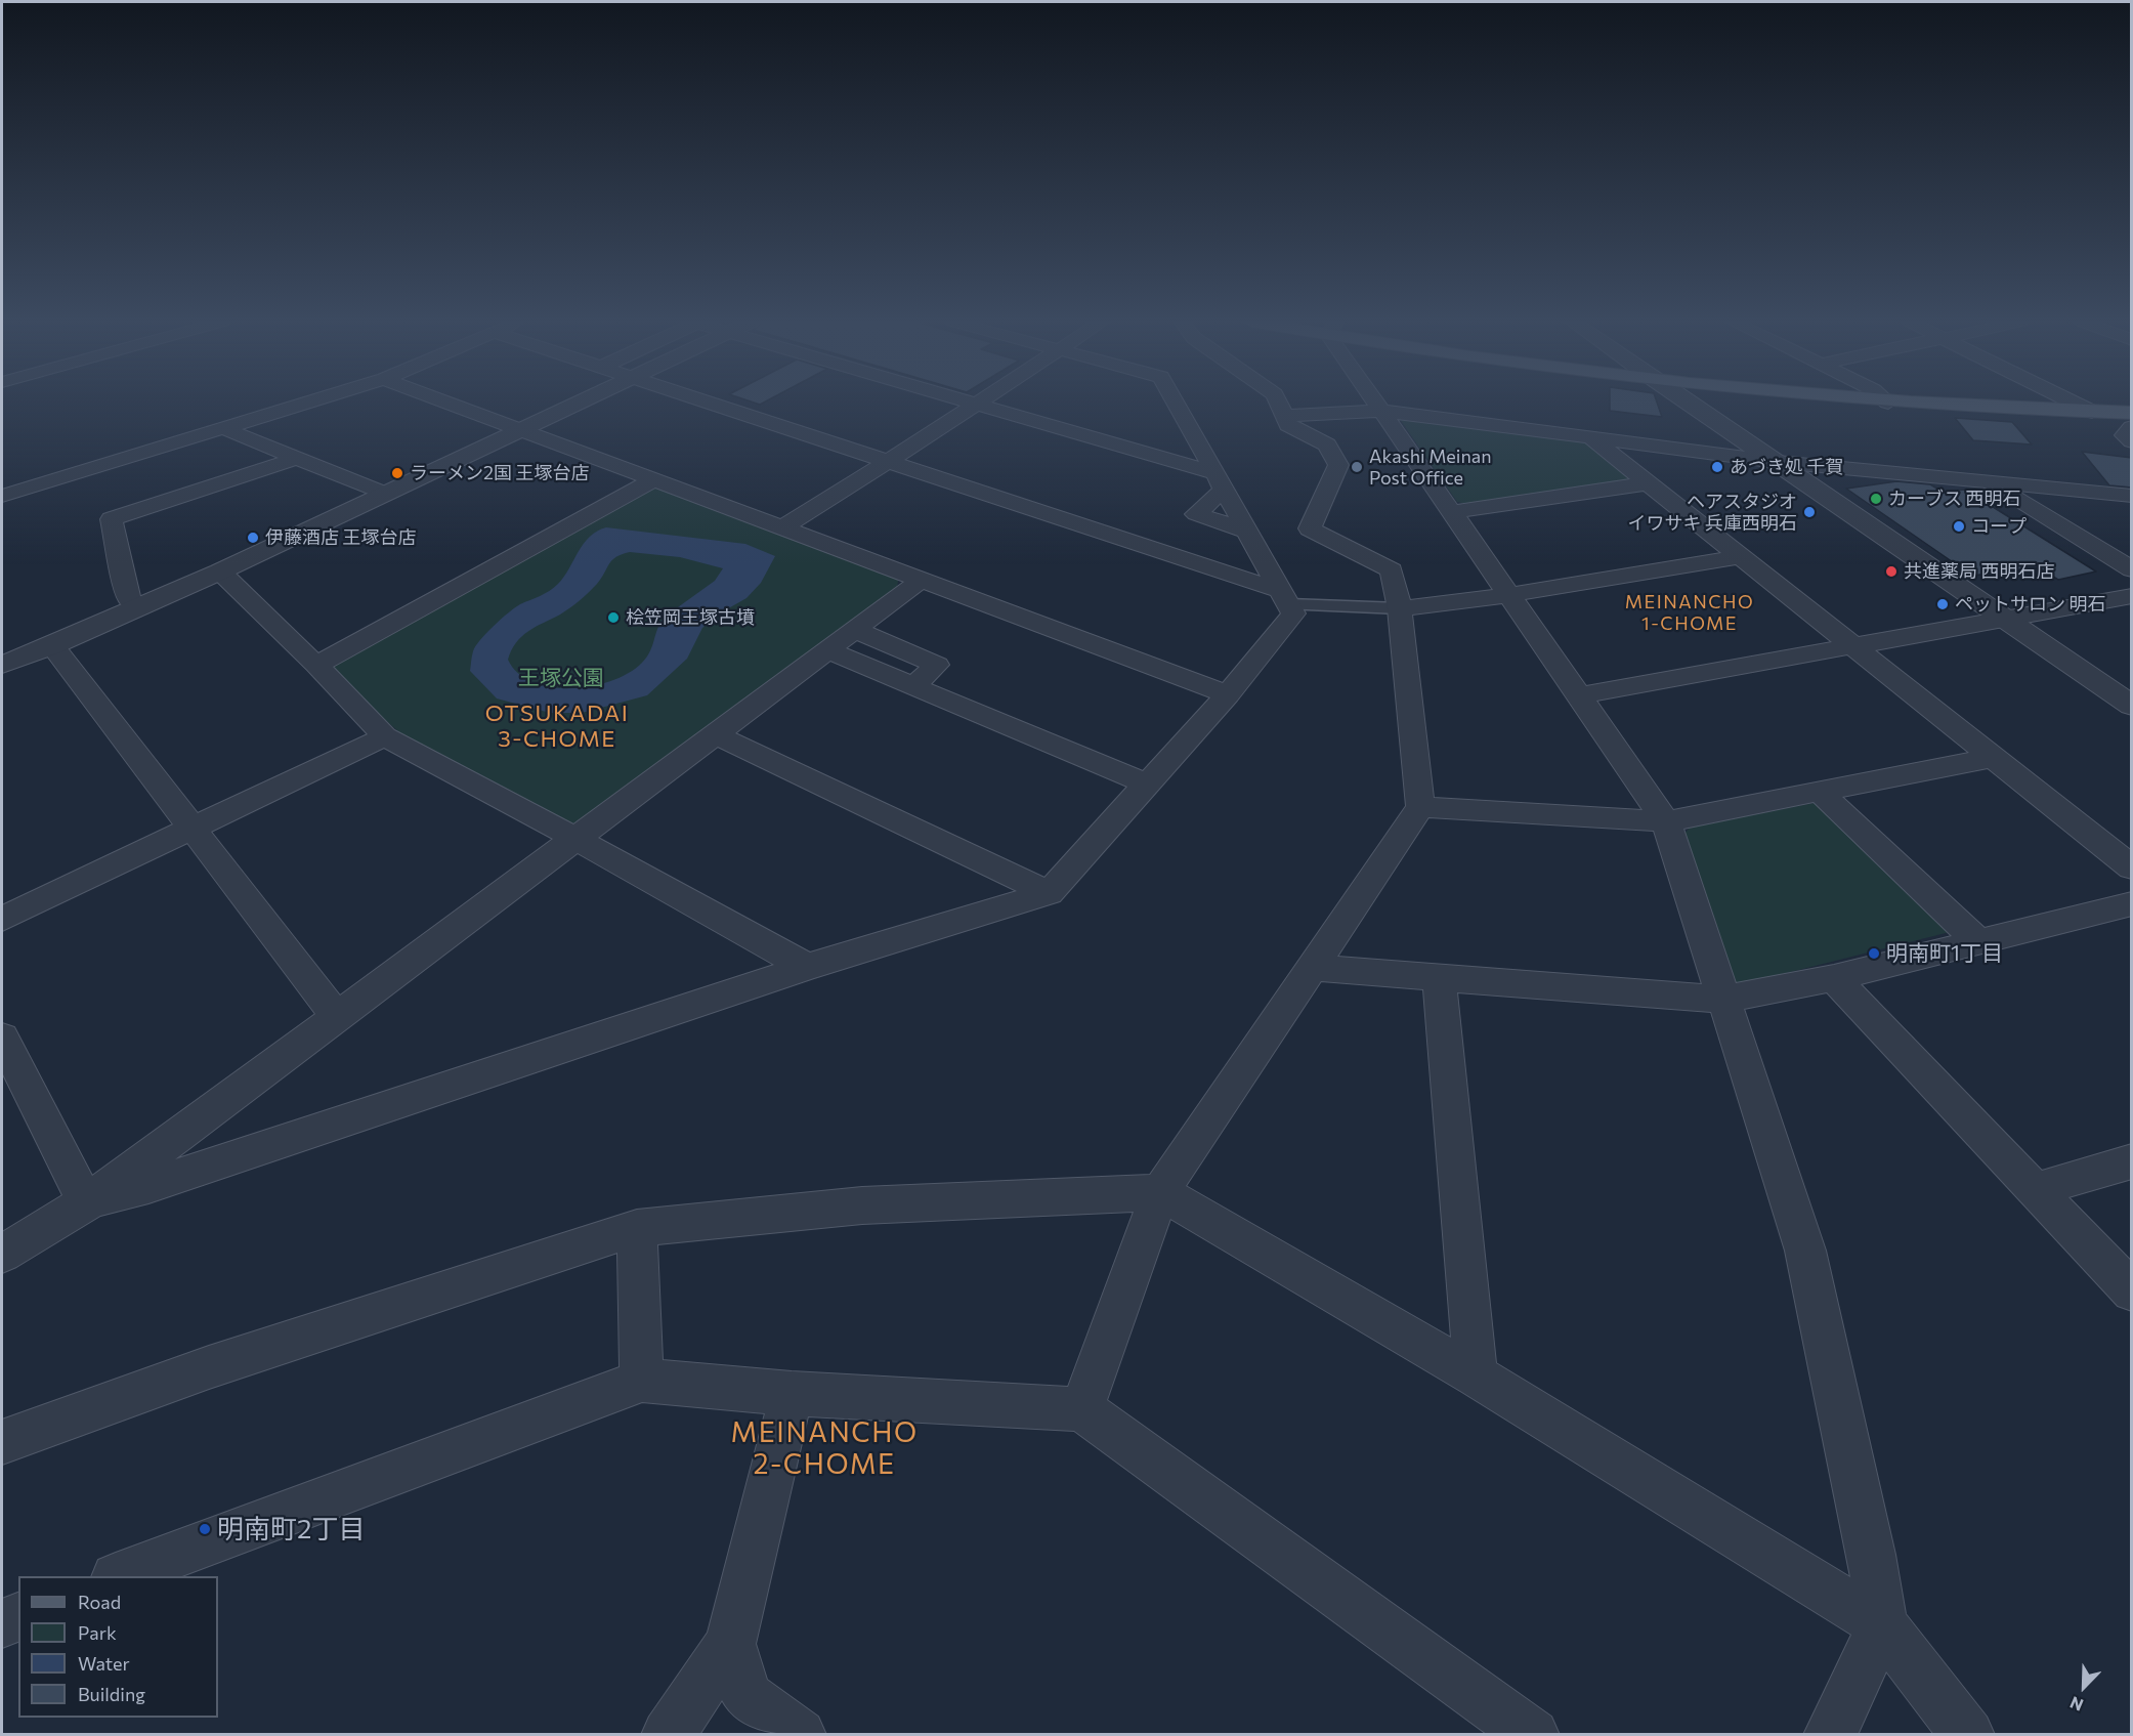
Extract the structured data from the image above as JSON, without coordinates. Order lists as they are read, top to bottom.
{
  "districts": ["MEINANCHO 1-CHOME", "OTSUKADAI 3-CHOME", "MEINANCHO 2-CHOME"],
  "parks": ["王塚公園"],
  "places": [
    "Akashi Meinan Post Office",
    "あづき処 千賀",
    "ラーメン2国 王塚台店",
    "カーブス 西明石",
    "ヘアスタジオ イワサキ 兵庫西明石",
    "コープ",
    "伊藤酒店 王塚台店",
    "共進薬局 西明石店",
    "ペットサロン 明石",
    "桧笠岡王塚古墳",
    "明南町1丁目",
    "明南町2丁目"
  ],
  "legend": [
    "Road",
    "Park",
    "Water",
    "Building"
  ],
  "north": "bottom left"
}
